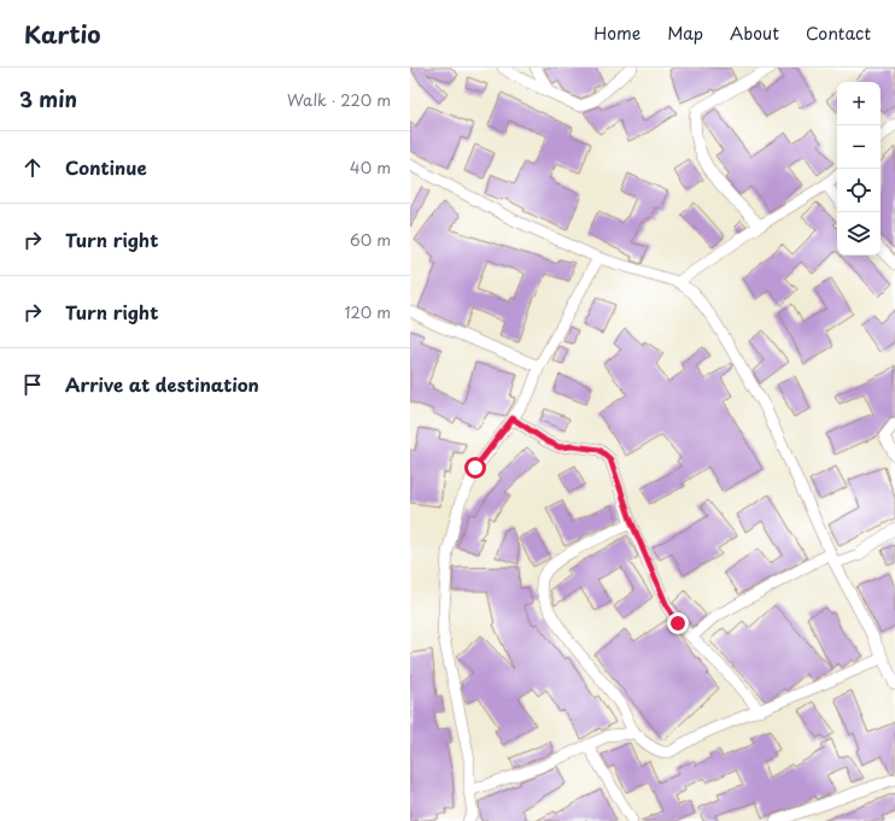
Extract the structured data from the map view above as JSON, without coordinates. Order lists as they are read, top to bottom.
{
  "page": {
    "header": "Kartio",
    "nav": [
      "Home",
      "Map",
      "About",
      "Contact"
    ],
    "heading": ["3 min", "Walk · 220 m"],
    "map_buttons": ["+", "−"],
    "list": [
      ["Continue", "40 m"],
      ["Turn right", "60 m"],
      ["Turn right", "120 m"],
      "Arrive at destination"
    ]
  }
}
